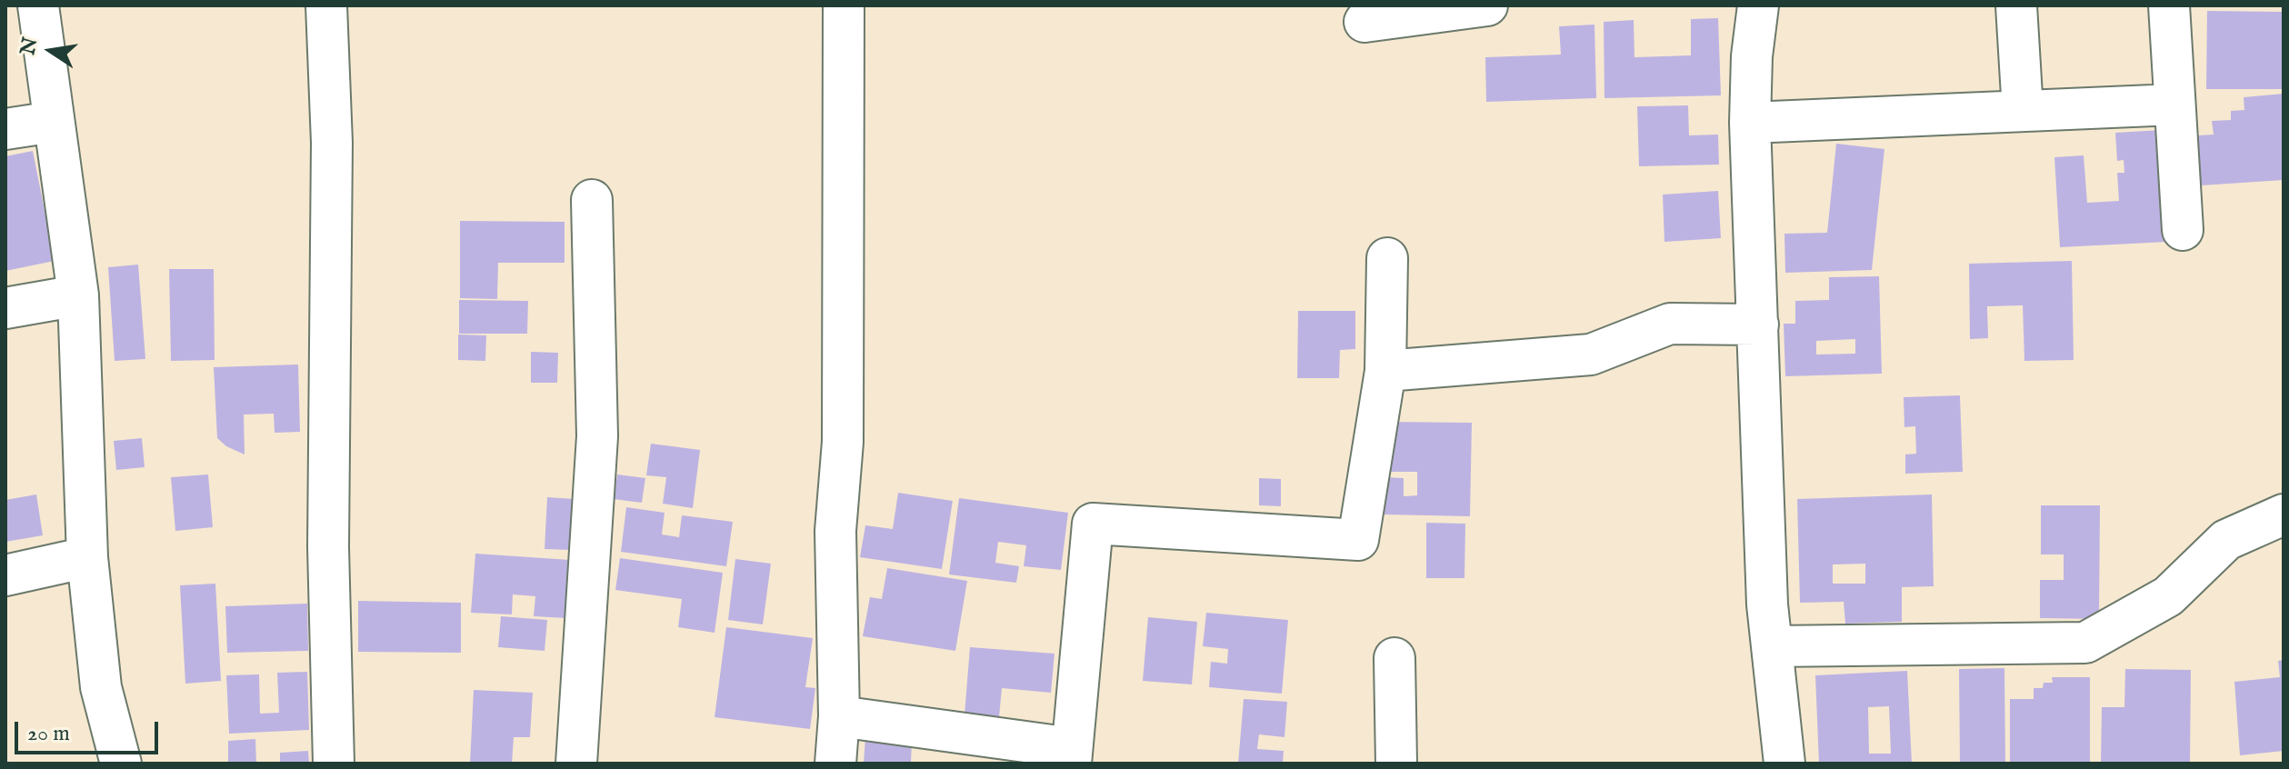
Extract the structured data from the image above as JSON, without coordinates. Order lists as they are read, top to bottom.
{
  "scale_bar": "20 m",
  "north": "left"
}
